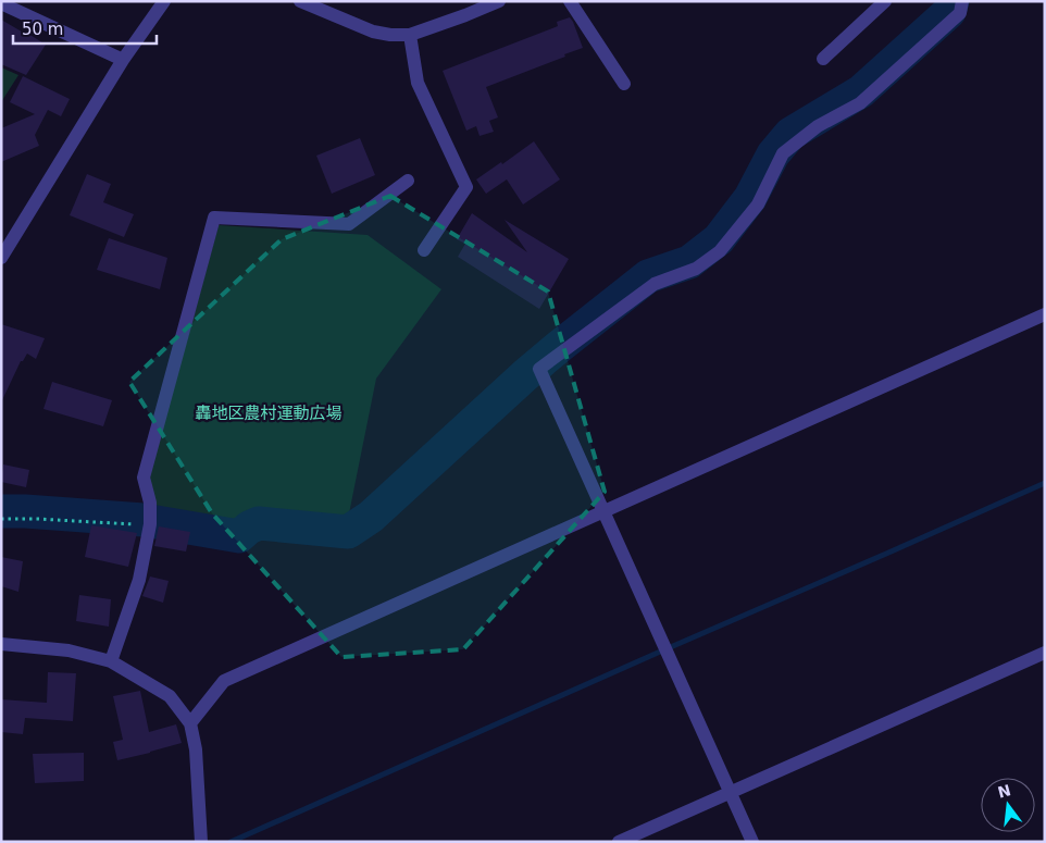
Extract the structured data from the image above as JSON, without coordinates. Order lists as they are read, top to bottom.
{
  "parks": ["轟地区農村運動広場"],
  "scale_bar": "50 m",
  "north": "top"
}
